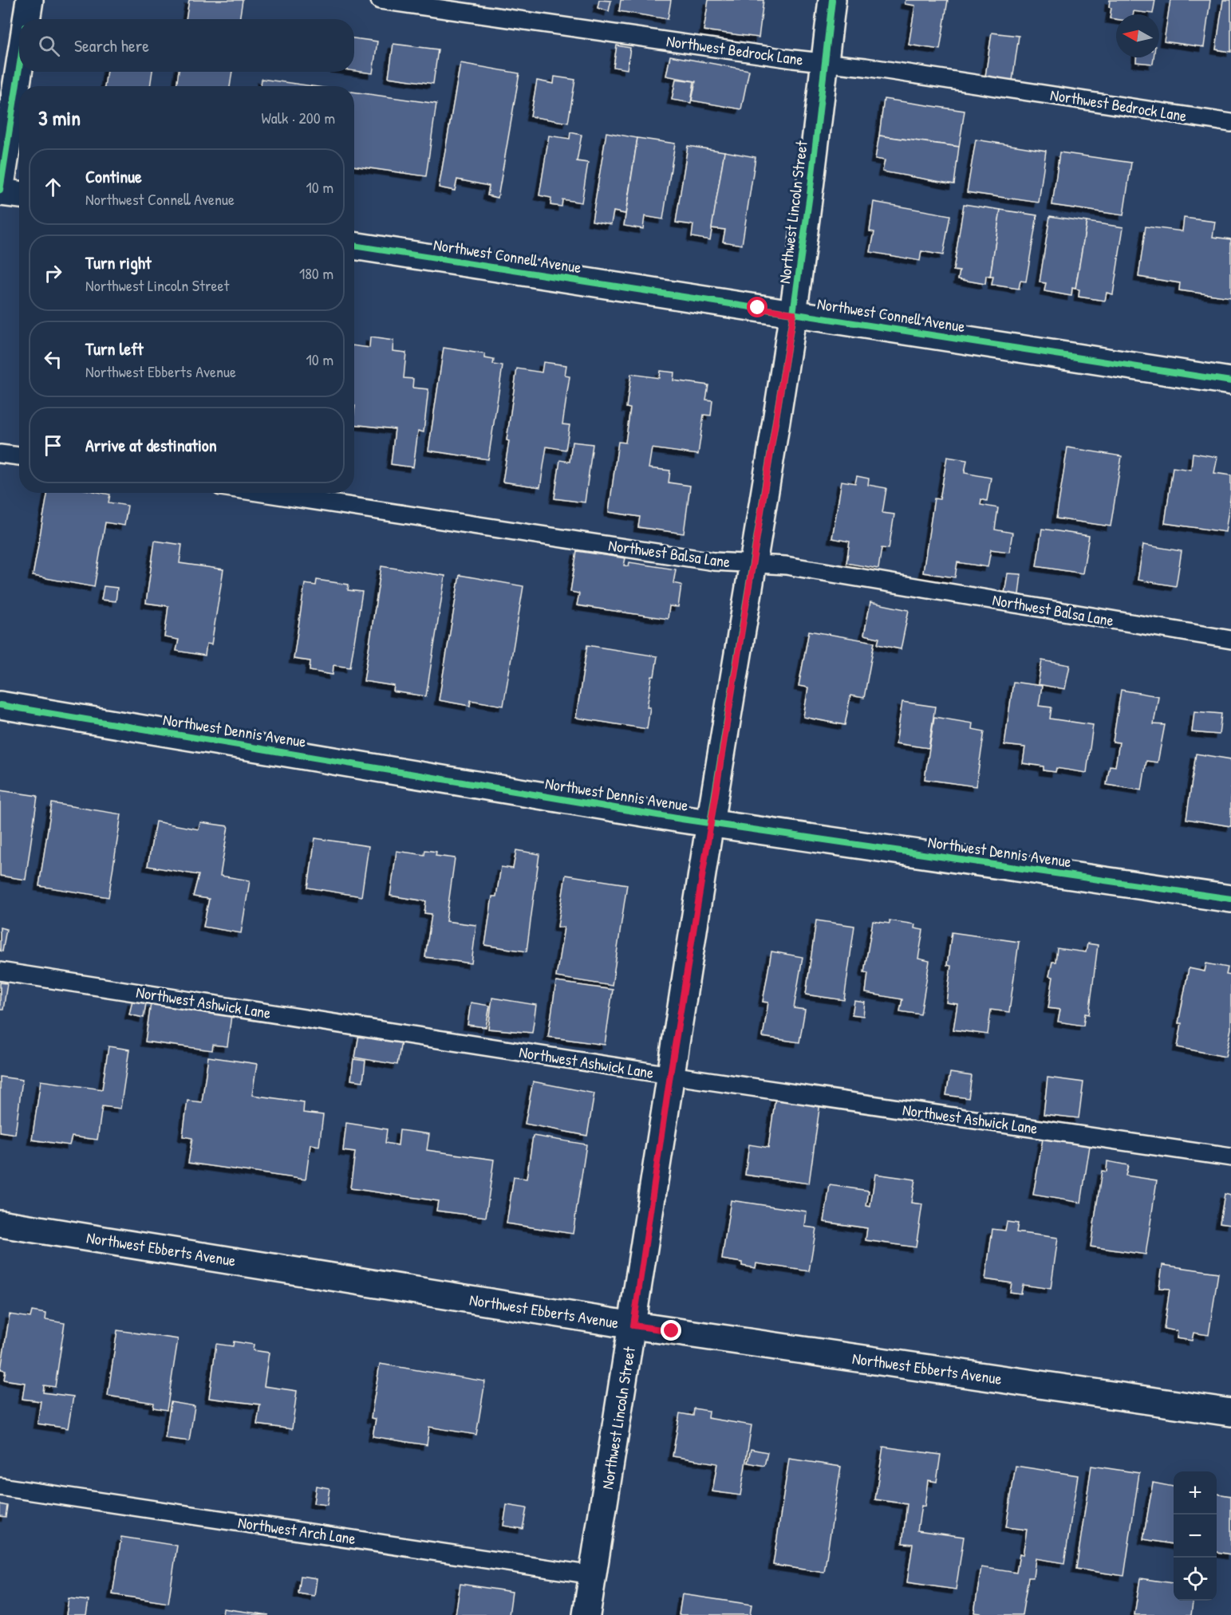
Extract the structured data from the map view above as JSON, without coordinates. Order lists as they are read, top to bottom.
{
  "streets": {
    "street": [
      "Northwest Lincoln Street",
      "Northwest Connell Avenue",
      "Northwest Dennis Avenue",
      "Northwest Ebberts Avenue"
    ],
    "lane": [
      "Northwest Bedrock Lane",
      "Northwest Balsa Lane",
      "Northwest Ashwick Lane",
      "Northwest Arch Lane"
    ]
  },
  "crossings": [
    ["Northwest Bedrock Lane", "Northwest Lincoln Street"],
    ["Northwest Lincoln Street", "Northwest Connell Avenue"],
    ["Northwest Lincoln Street", "Northwest Balsa Lane"],
    ["Northwest Lincoln Street", "Northwest Dennis Avenue"],
    ["Northwest Lincoln Street", "Northwest Ashwick Lane"],
    ["Northwest Lincoln Street", "Northwest Ebberts Avenue"],
    ["Northwest Lincoln Street", "Northwest Arch Lane"]
  ],
  "north": "left",
  "page": {
    "search": "Search here",
    "heading": ["3 min", "Walk · 200 m"],
    "list": [
      ["Continue", "Northwest Connell Avenue", "10 m"],
      ["Turn right", "Northwest Lincoln Street", "180 m"],
      ["Turn left", "Northwest Ebberts Avenue", "10 m"],
      "Arrive at destination"
    ],
    "map_buttons": ["+", "−"]
  }
}
